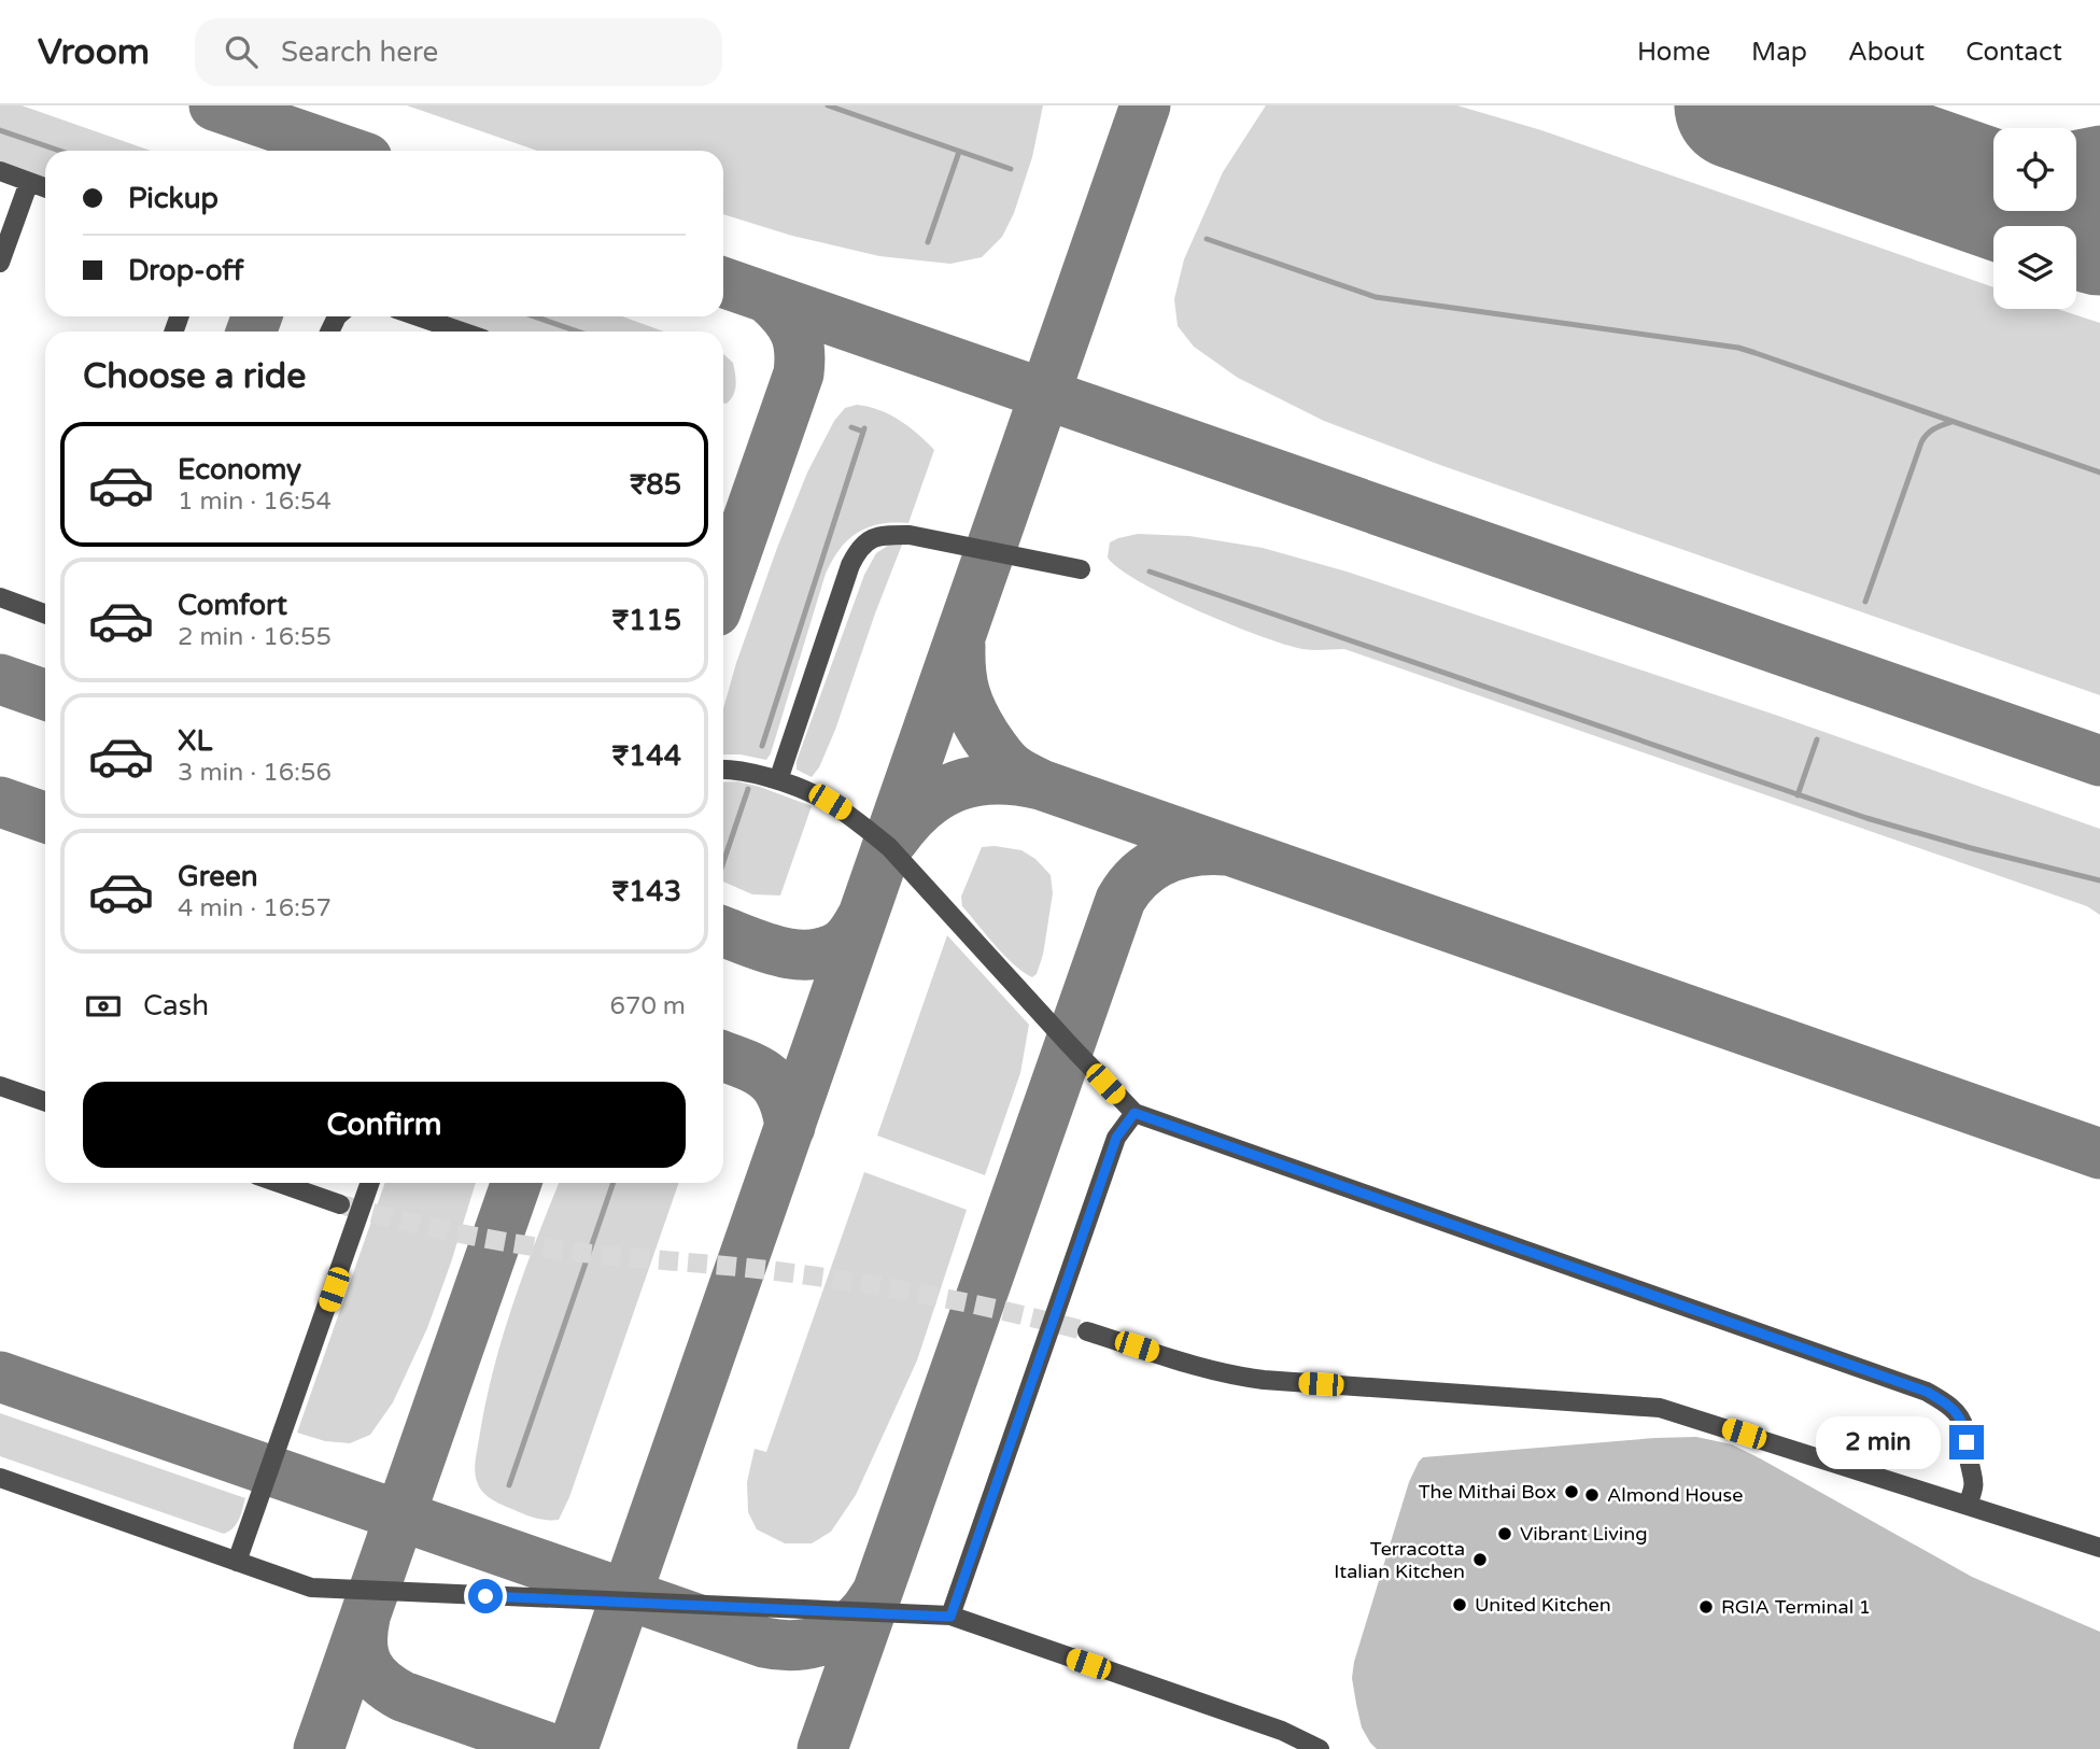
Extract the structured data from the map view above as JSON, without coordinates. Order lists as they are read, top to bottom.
{
  "places": [
    "The Mithai Box",
    "Almond House",
    "Vibrant Living",
    "Terracotta Italian Kitchen",
    "United Kitchen",
    "RGIA Terminal 1"
  ],
  "page": {
    "header": "Vroom",
    "search": "Search here",
    "nav": [
      "Home",
      "Map",
      "About",
      "Contact"
    ],
    "banner": ["Pickup", "Drop-off"],
    "heading": "Choose a ride",
    "list": [
      {
        "name": "Economy",
        "note": "1 min · 16:54",
        "value": "₹85"
      },
      {
        "name": "Comfort",
        "note": "2 min · 16:55",
        "value": "₹115"
      },
      {
        "name": "XL",
        "note": "3 min · 16:56",
        "value": "₹144"
      },
      {
        "name": "Green",
        "note": "4 min · 16:57",
        "value": "₹143"
      }
    ],
    "pay": ["Cash", "670 m"],
    "buttons": "Confirm",
    "bubble": "2 min"
  }
}
